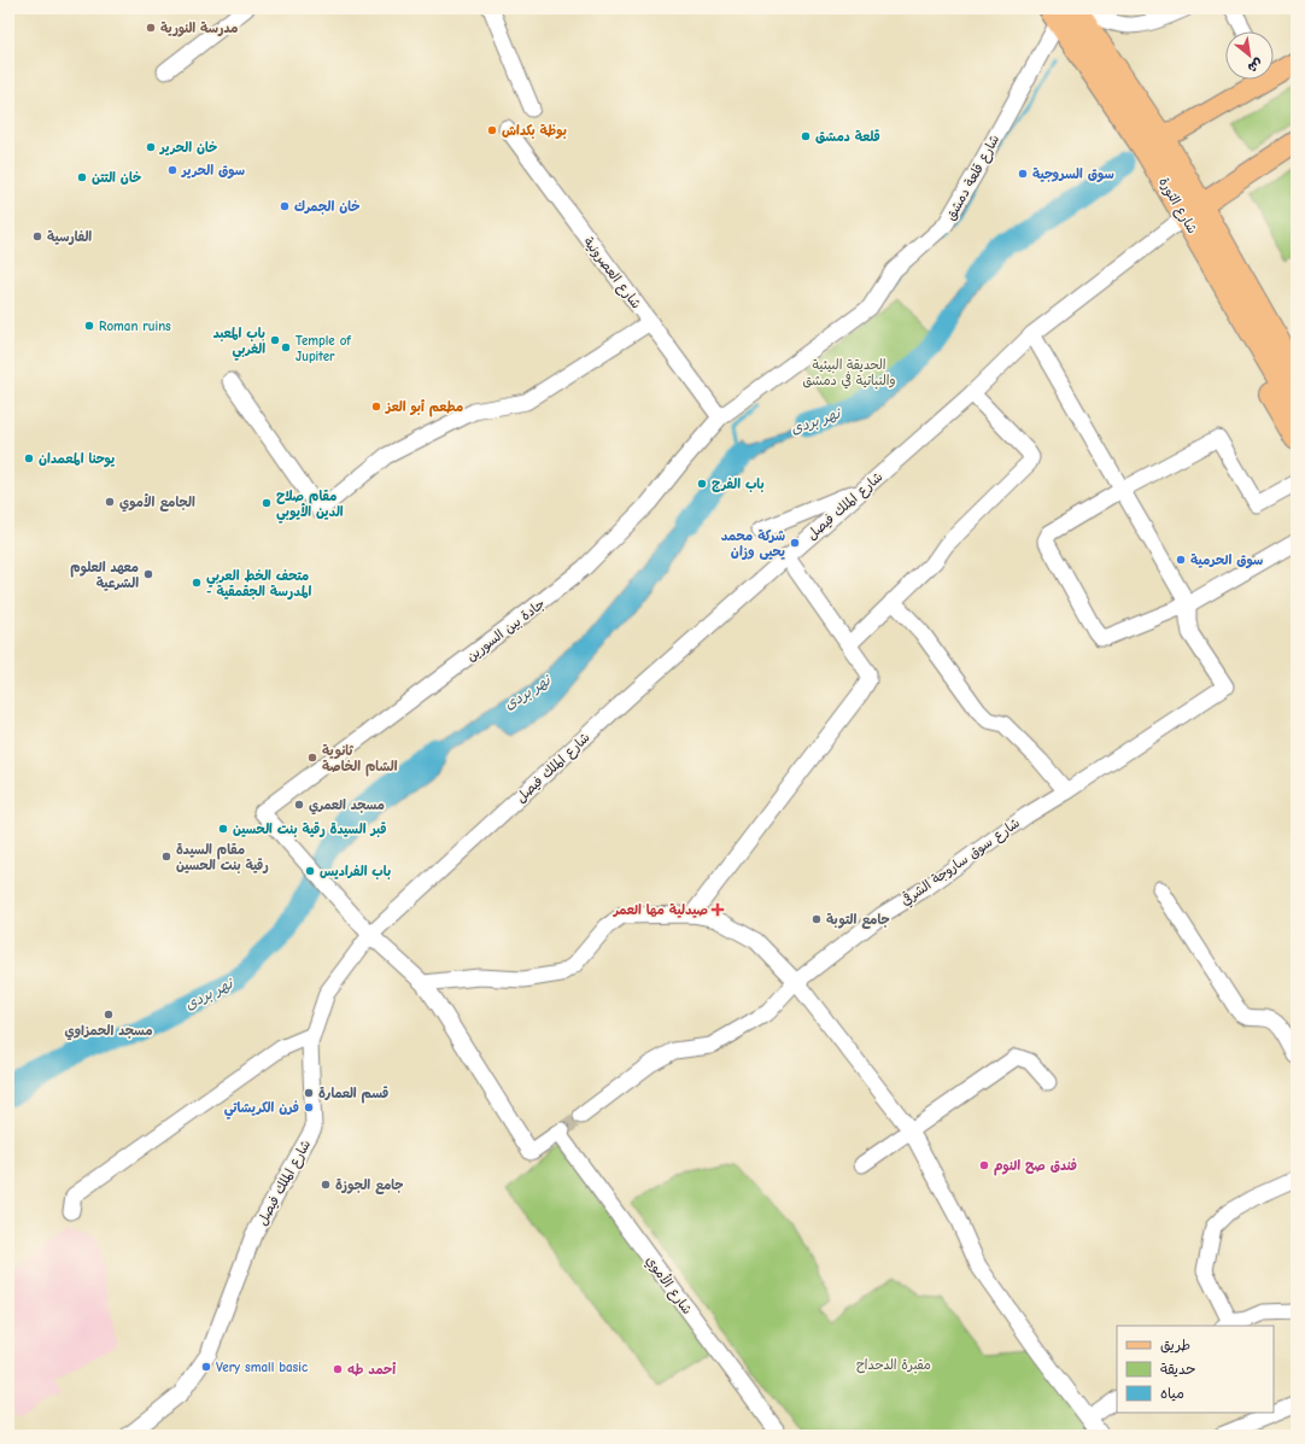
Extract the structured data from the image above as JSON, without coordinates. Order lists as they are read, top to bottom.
{
  "streets": {
    "highway": ["شارع الثورة"],
    "street": [
      "شارع قلعة دمشق",
      "شارع العصرونية",
      "شارع الملك فيصل",
      "جادة بين السورين",
      "شارع سوق ساروجة الشرقي",
      "شارع الأموي"
    ]
  },
  "crossings": [
    ["شارع قلعة دمشق", "شارع الثورة"],
    ["شارع قلعة دمشق", "شارع العصرونية"],
    ["شارع قلعة دمشق", "جادة بين السورين"],
    ["شارع العصرونية", "جادة بين السورين"],
    ["شارع الملك فيصل", "جادة بين السورين"]
  ],
  "water": ["نهر بردى"],
  "parks": ["الحديقة البيئية والنباتية في دمشق", "مقبرة الدحداح"],
  "places": {
    "other": [
      "مدرسة النورية",
      "بوظة بكداش",
      "قلعة دمشق",
      "خان الحرير",
      "سوق الحرير",
      "سوق السروجية",
      "خان التتن",
      "خان الجمرك",
      "الفارسية",
      "Roman ruins",
      "باب المعبد الغربي",
      "Temple of Jupiter",
      "مطعم أبو العز",
      "يوحنا المعمدان",
      "باب الفرج",
      "الجامع الأموي",
      "مقام صلاح الدين الأيوبي",
      "شركة محمد يحيى وزان",
      "سوق الحرمية",
      "معهد العلوم الشرعية",
      "متحف الخط العربي - المدرسة الجقمقية",
      "ثانوية الشام الخاصة",
      "مسجد العمري",
      "قبر السيدة رقية بنت الحسين",
      "مقام السيدة رقية بنت الحسين",
      "باب الفراديس",
      "جامع التوبة",
      "مسجد الحمزاوي",
      "قسم العمارة",
      "فرن الكريشاتي",
      "فندق صح النوم",
      "جامع الجوزة",
      "Very small basic",
      "أحمد طه"
    ],
    "health": ["صيدلية مها العمر"]
  },
  "legend": ["طريق", "حديقة", "مياه"],
  "north": "bottom right"
}
